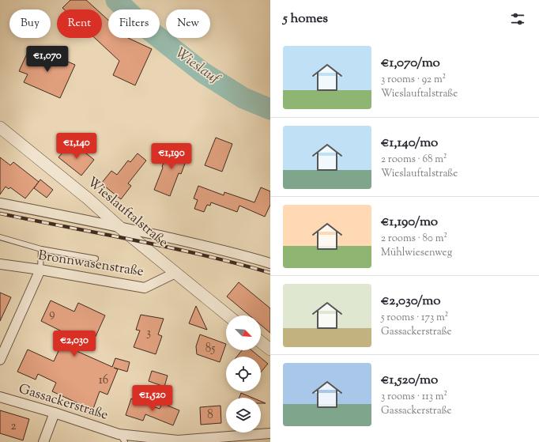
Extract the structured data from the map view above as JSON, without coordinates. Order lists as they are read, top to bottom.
{
  "streets": {
    "street": ["Wieslauftalstraße", "Bronnwasenstraße", "Gassackerstraße"]
  },
  "crossings": [
    ["Wieslauftalstraße", "Bronnwasenstraße"]
  ],
  "water": ["Wieslauf"],
  "house_numbers": [
    "9",
    "3",
    "85",
    "16",
    "8",
    "2"
  ],
  "north": "bottom right",
  "page": {
    "heading": "5 homes",
    "chip": [
      "Buy",
      "Rent",
      "Filters",
      "New"
    ],
    "list": [
      {
        "name": "€1,070/mo",
        "note": "3 rooms · 92 m² · Wieslauftalstraße"
      },
      {
        "name": "€1,140/mo",
        "note": "2 rooms · 68 m² · Wieslauftalstraße"
      },
      {
        "name": "€1,190/mo",
        "note": "2 rooms · 80 m² · Mühlwiesenweg"
      },
      {
        "name": "€2,030/mo",
        "note": "5 rooms · 173 m² · Gassackerstraße"
      },
      {
        "name": "€1,520/mo",
        "note": "3 rooms · 113 m² · Gassackerstraße"
      }
    ],
    "price": [
      "€1,070",
      "€1,140",
      "€1,190",
      "€2,030",
      "€1,520"
    ]
  }
}
